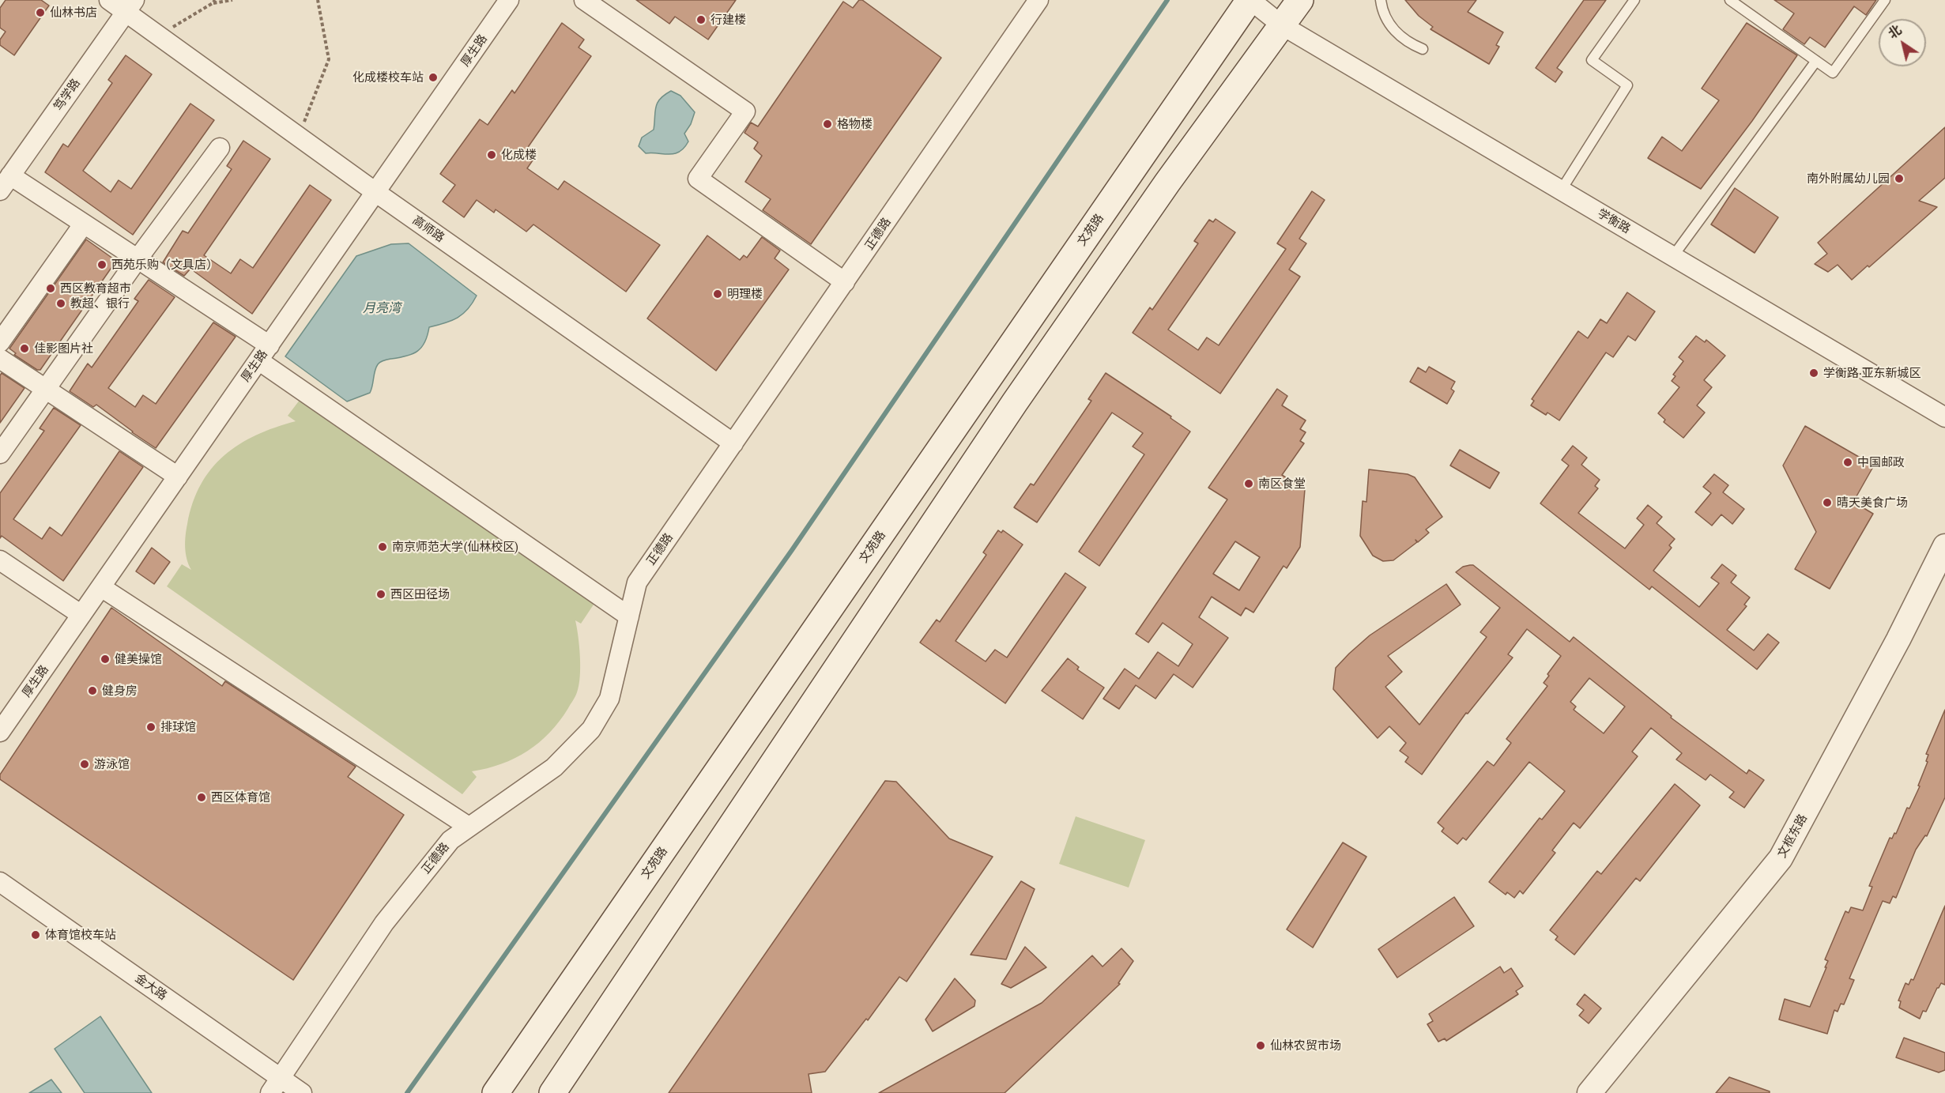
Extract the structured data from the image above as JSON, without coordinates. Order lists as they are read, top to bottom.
{
  "streets": {
    "main road": ["文苑路"],
    "street": [
      "厚生路",
      "笃学路",
      "学衡路",
      "高师路",
      "正德路",
      "文枢东路",
      "金大路"
    ]
  },
  "crossings": [
    ["厚生路", "高师路"],
    ["笃学路", "高师路"],
    ["学衡路", "文苑路"],
    ["高师路", "正德路"],
    ["正德路", "金大路"]
  ],
  "water": ["月亮湾"],
  "places": [
    "仙林书店",
    "行建楼",
    "化成楼校车站",
    "格物楼",
    "化成楼",
    "南外附属幼儿园",
    "西苑乐购（文具店）",
    "西区教育超市",
    "明理楼",
    "教超、银行",
    "佳影图片社",
    "学衡路·亚东新城区",
    "中国邮政",
    "南区食堂",
    "晴天美食广场",
    "南京师范大学(仙林校区)",
    "西区田径场",
    "健美操馆",
    "健身房",
    "排球馆",
    "游泳馆",
    "西区体育馆",
    "体育馆校车站",
    "仙林农贸市场"
  ],
  "north": "top left"
}
